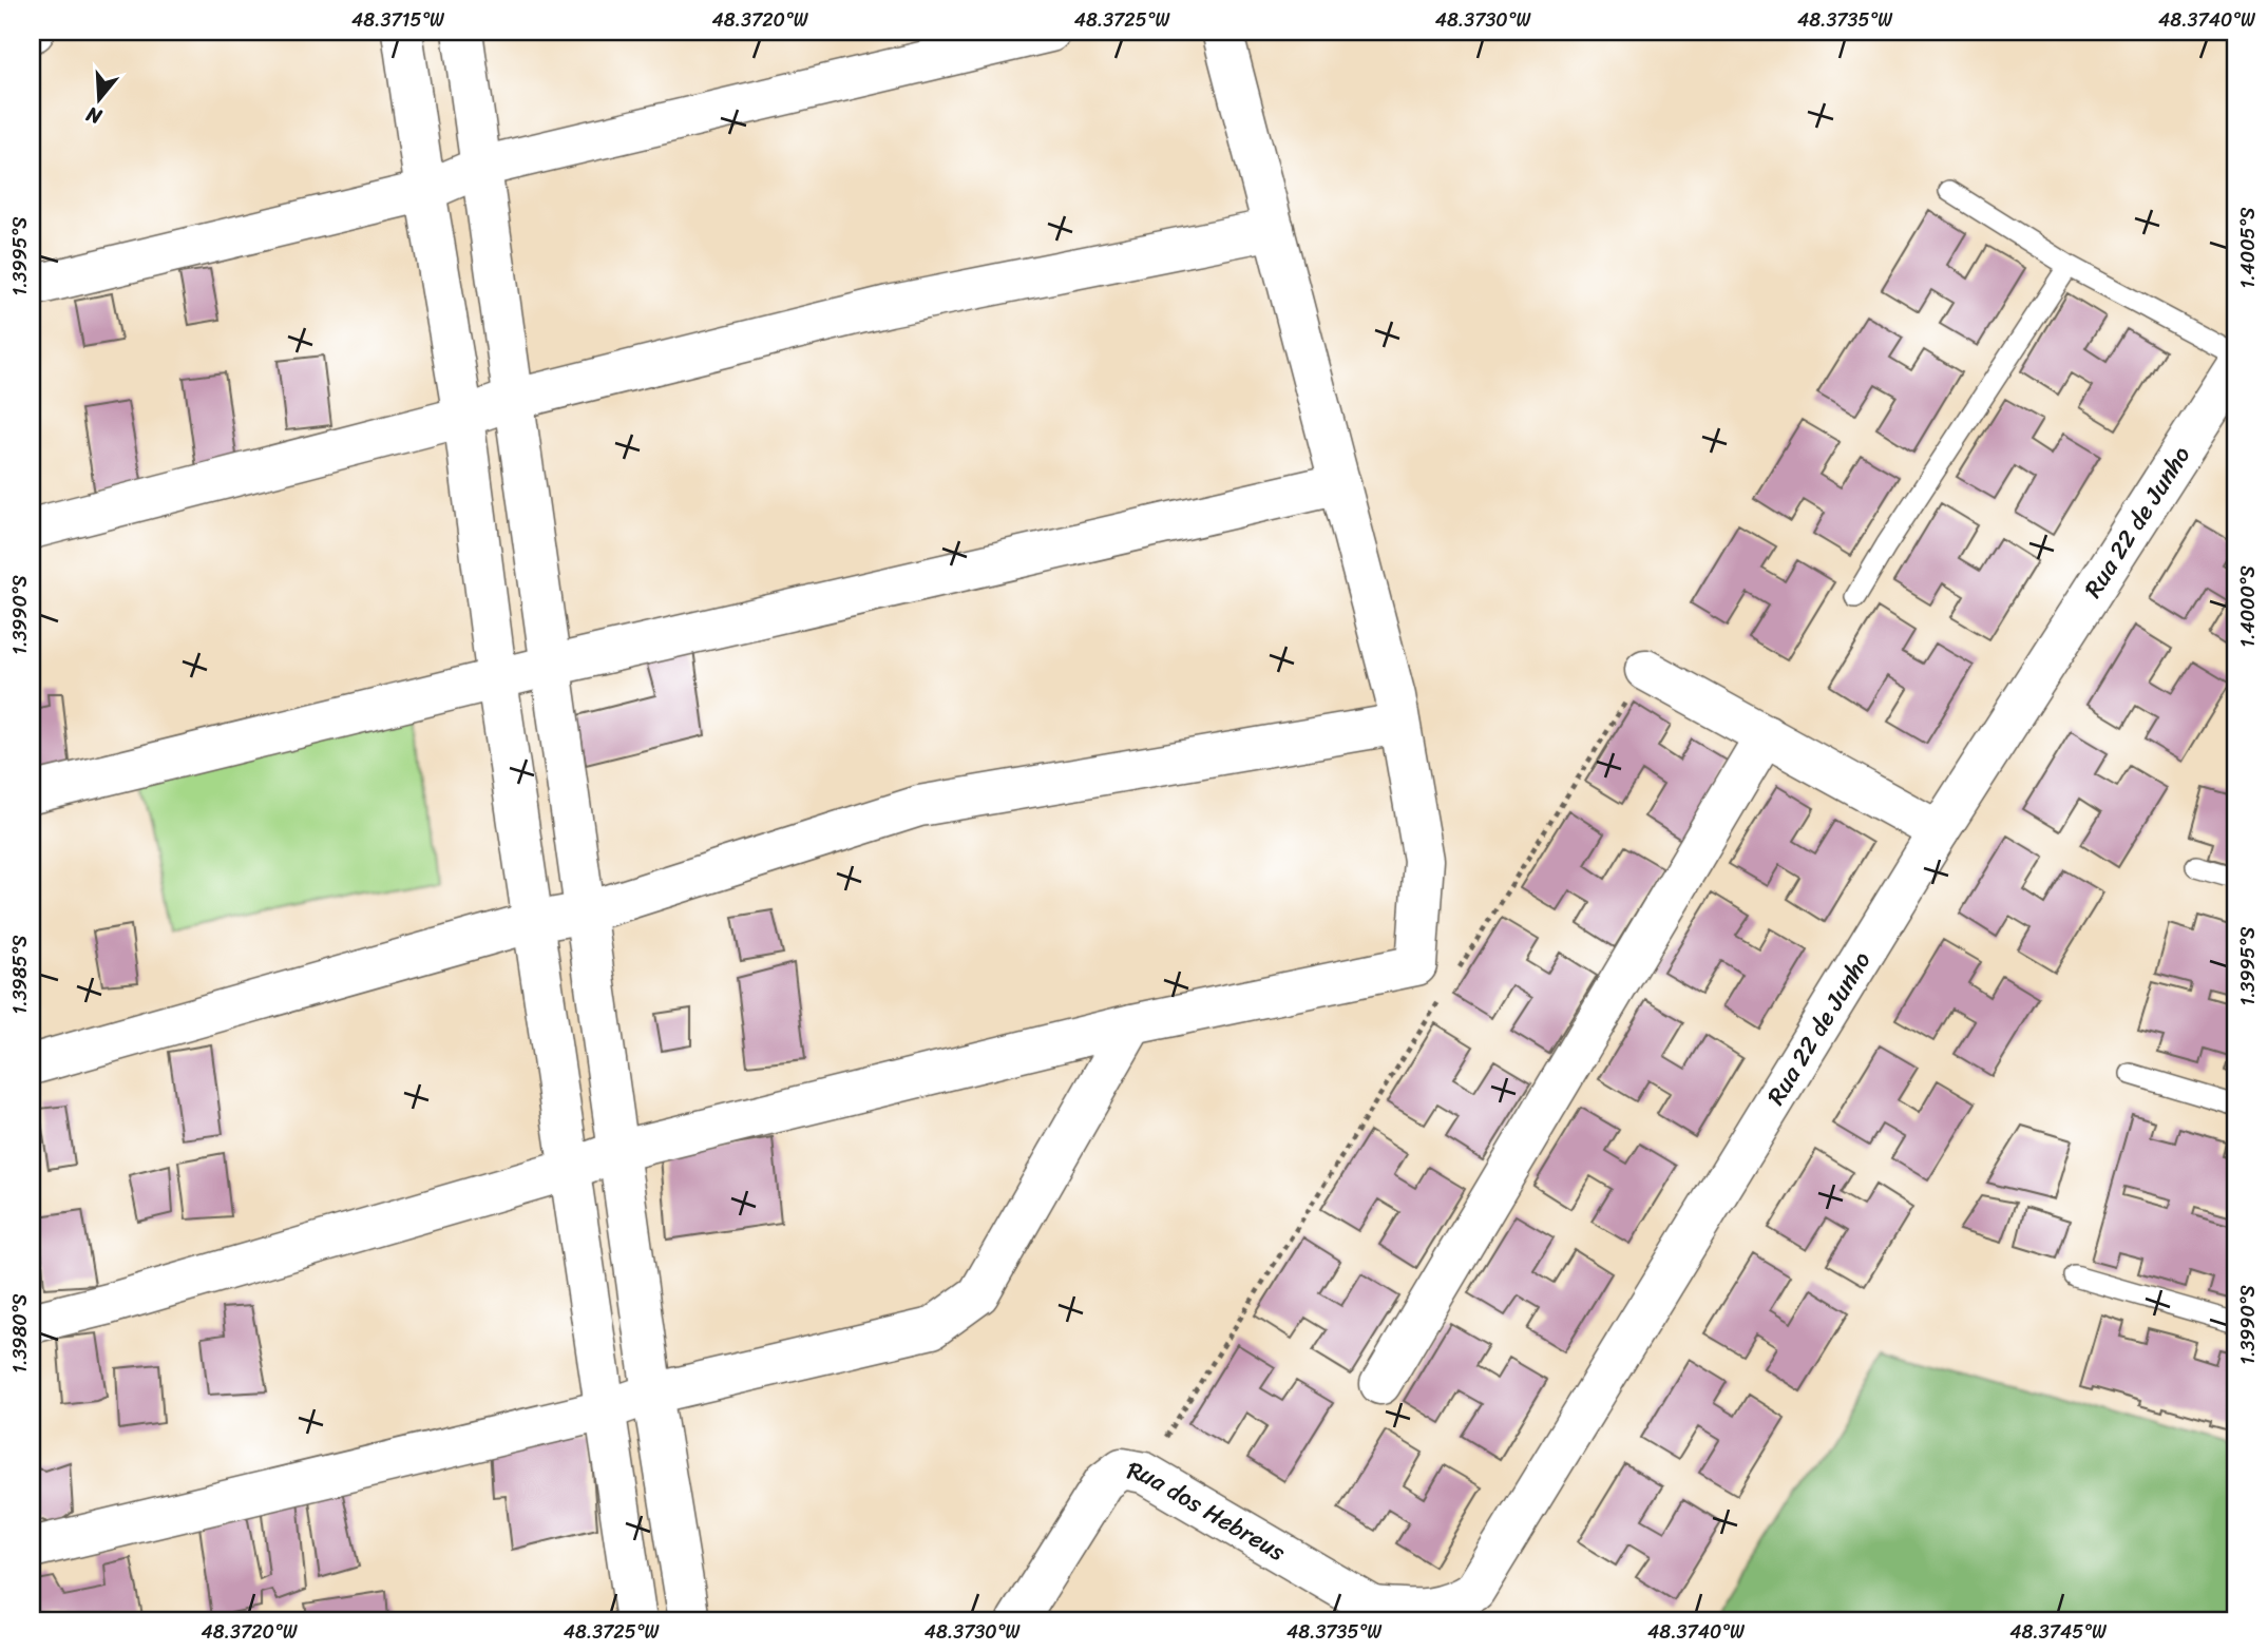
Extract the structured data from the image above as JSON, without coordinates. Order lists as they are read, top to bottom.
{
  "streets": {
    "street": ["Rua 22 de Junho", "Rua dos Hebreus"]
  },
  "crossings": [
    ["Rua 22 de Junho", "Rua dos Hebreus"]
  ],
  "north": "bottom",
  "coordinates": [
    "48.3715°W",
    "48.3720°W",
    "48.3725°W",
    "48.3730°W",
    "48.3735°W",
    "48.3740°W",
    "1.4005°S",
    "1.3995°S",
    "1.4000°S",
    "1.3990°S",
    "1.3985°S",
    "1.3980°S",
    "48.3745°W"
  ]
}
